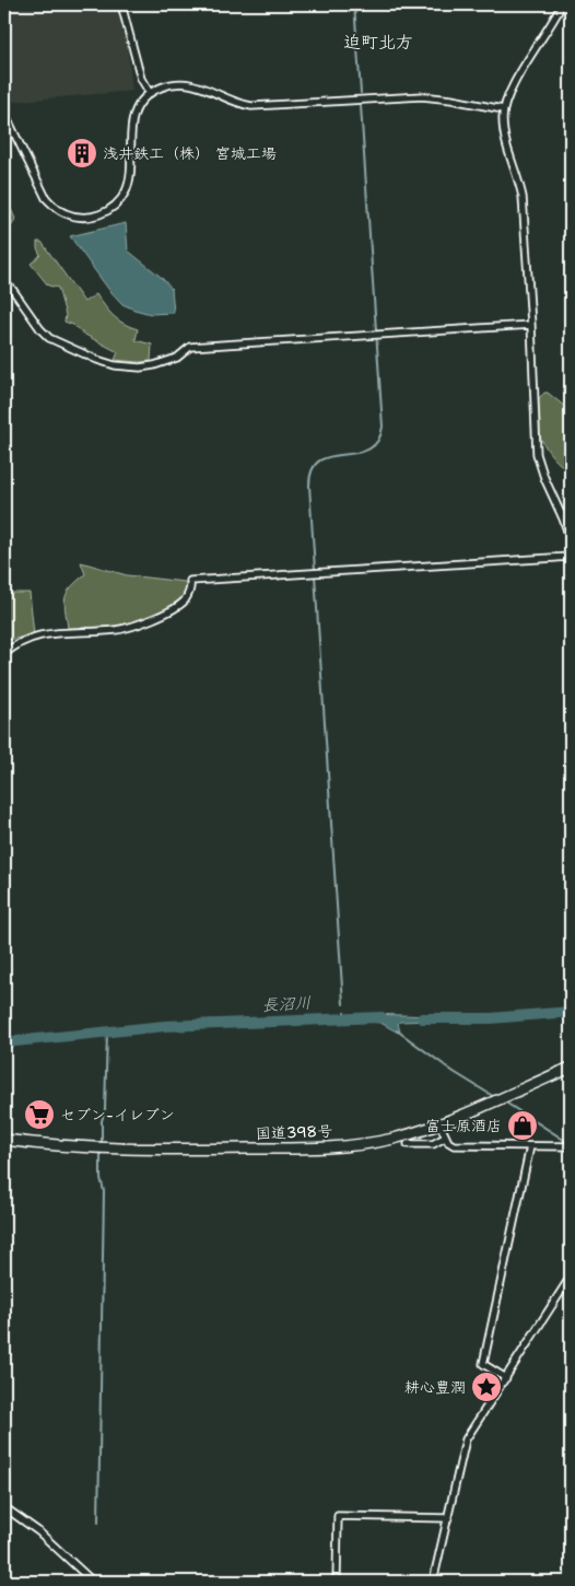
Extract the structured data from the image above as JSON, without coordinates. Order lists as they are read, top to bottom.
{
  "streets": {
    "highway": ["国道398号"]
  },
  "districts": ["迫町北方"],
  "water": ["長沼川"],
  "places": {
    "building": ["浅井鉄工（株） 宮城工場"],
    "supermarket": ["セブン-イレブン"],
    "shop": ["富士原酒店"],
    "place": ["耕心豊潤"]
  }
}
